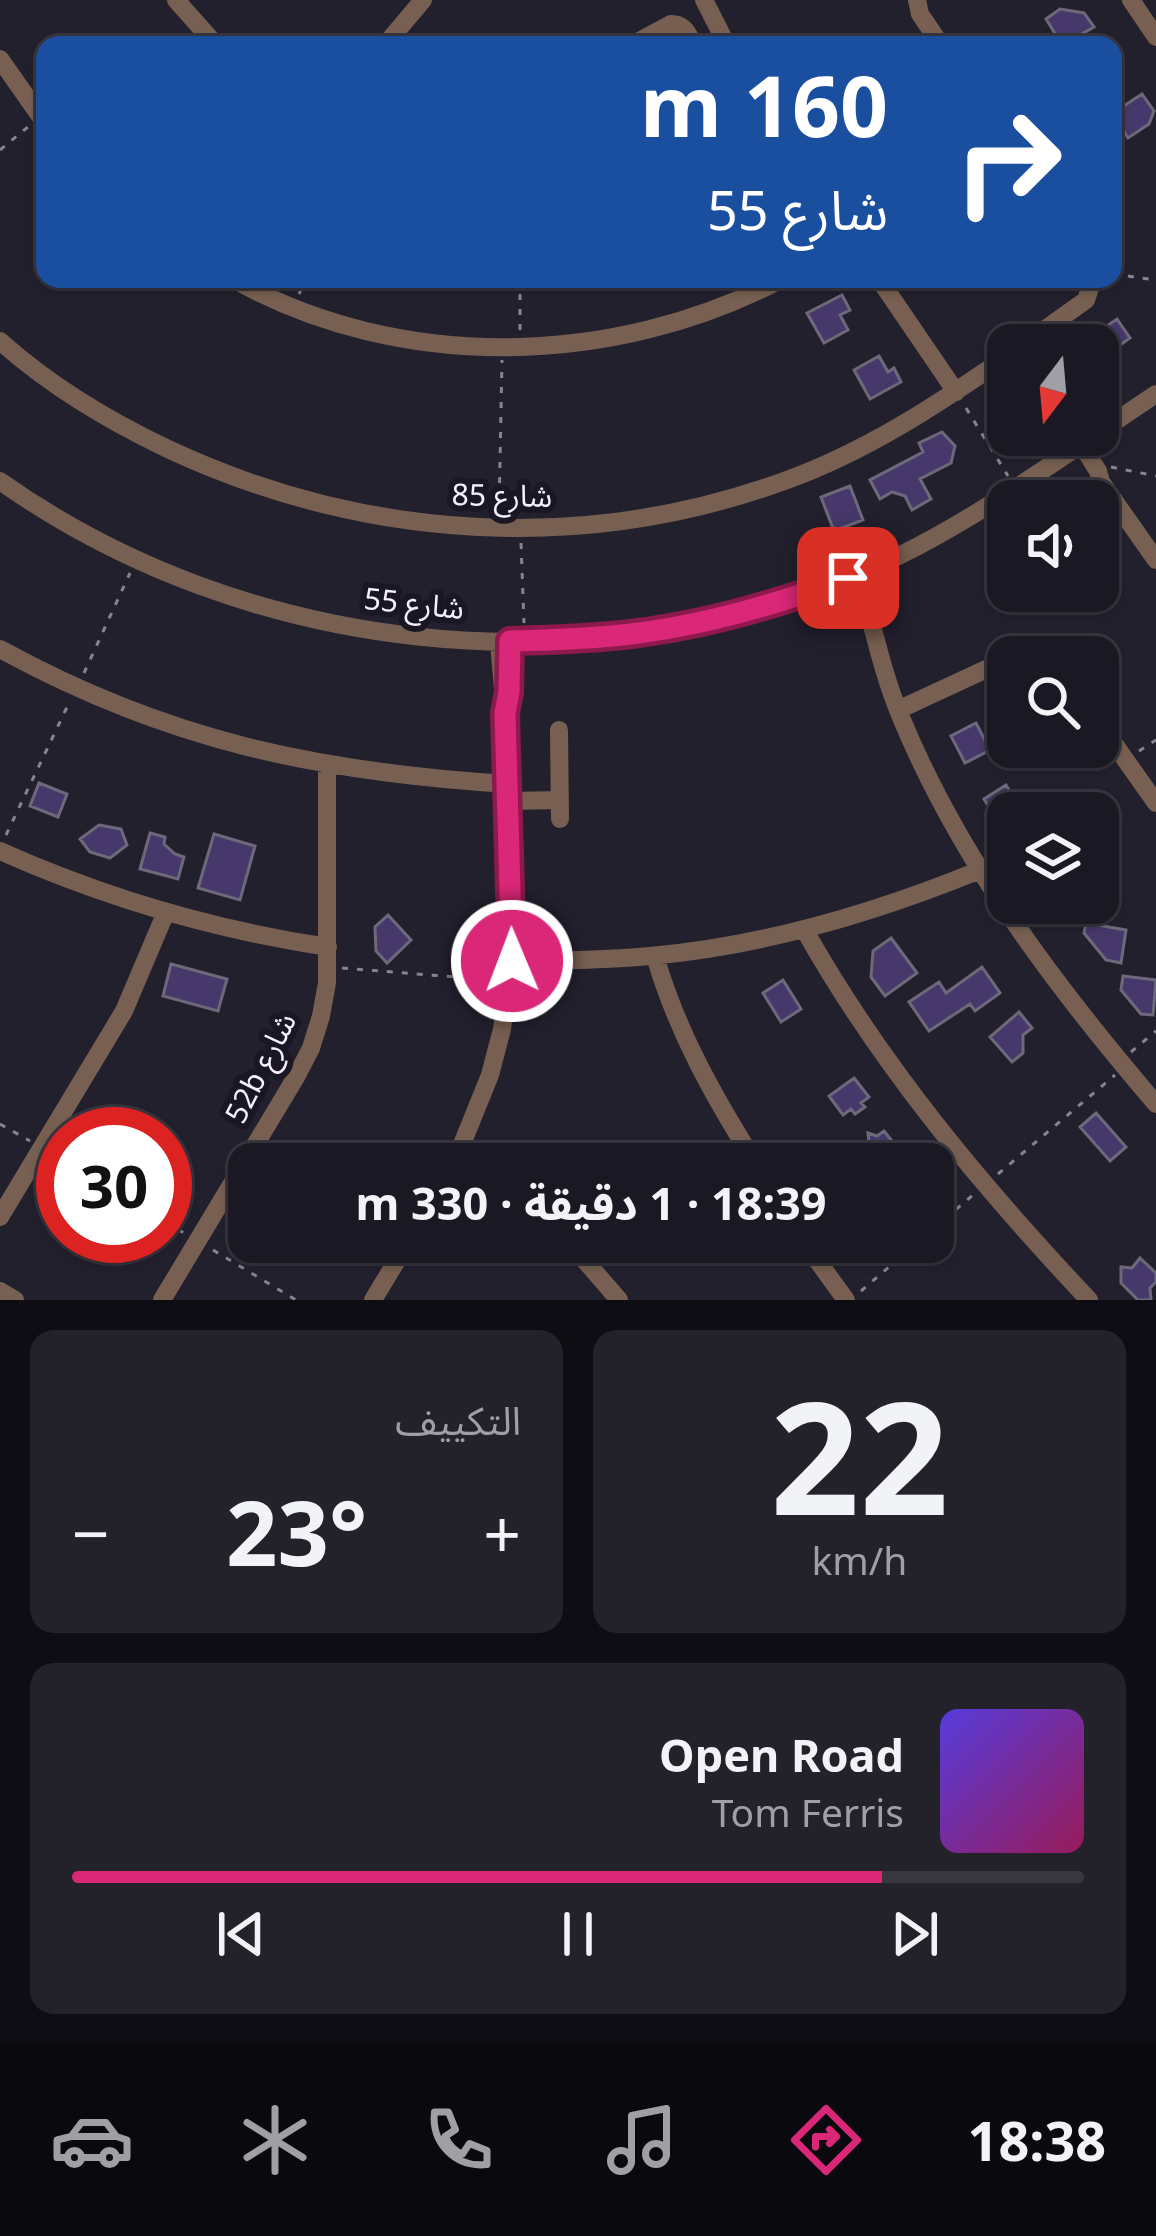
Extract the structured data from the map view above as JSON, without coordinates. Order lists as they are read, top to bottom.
{
  "streets": {
    "street": ["شارع 85", "شارع 55", "52b شارع"]
  },
  "north": "bottom",
  "page": {
    "turn": ["160 m", "شارع 55"],
    "limit": "30",
    "trip": "18:39 · 1 دقيقة · 330 m",
    "tile": [
      ["22", "km/h"],
      "التكييف"
    ],
    "heat": ["−", "23°", "+"],
    "song": ["Open Road", "Tom Ferris"],
    "tabs": "18:38"
  }
}
